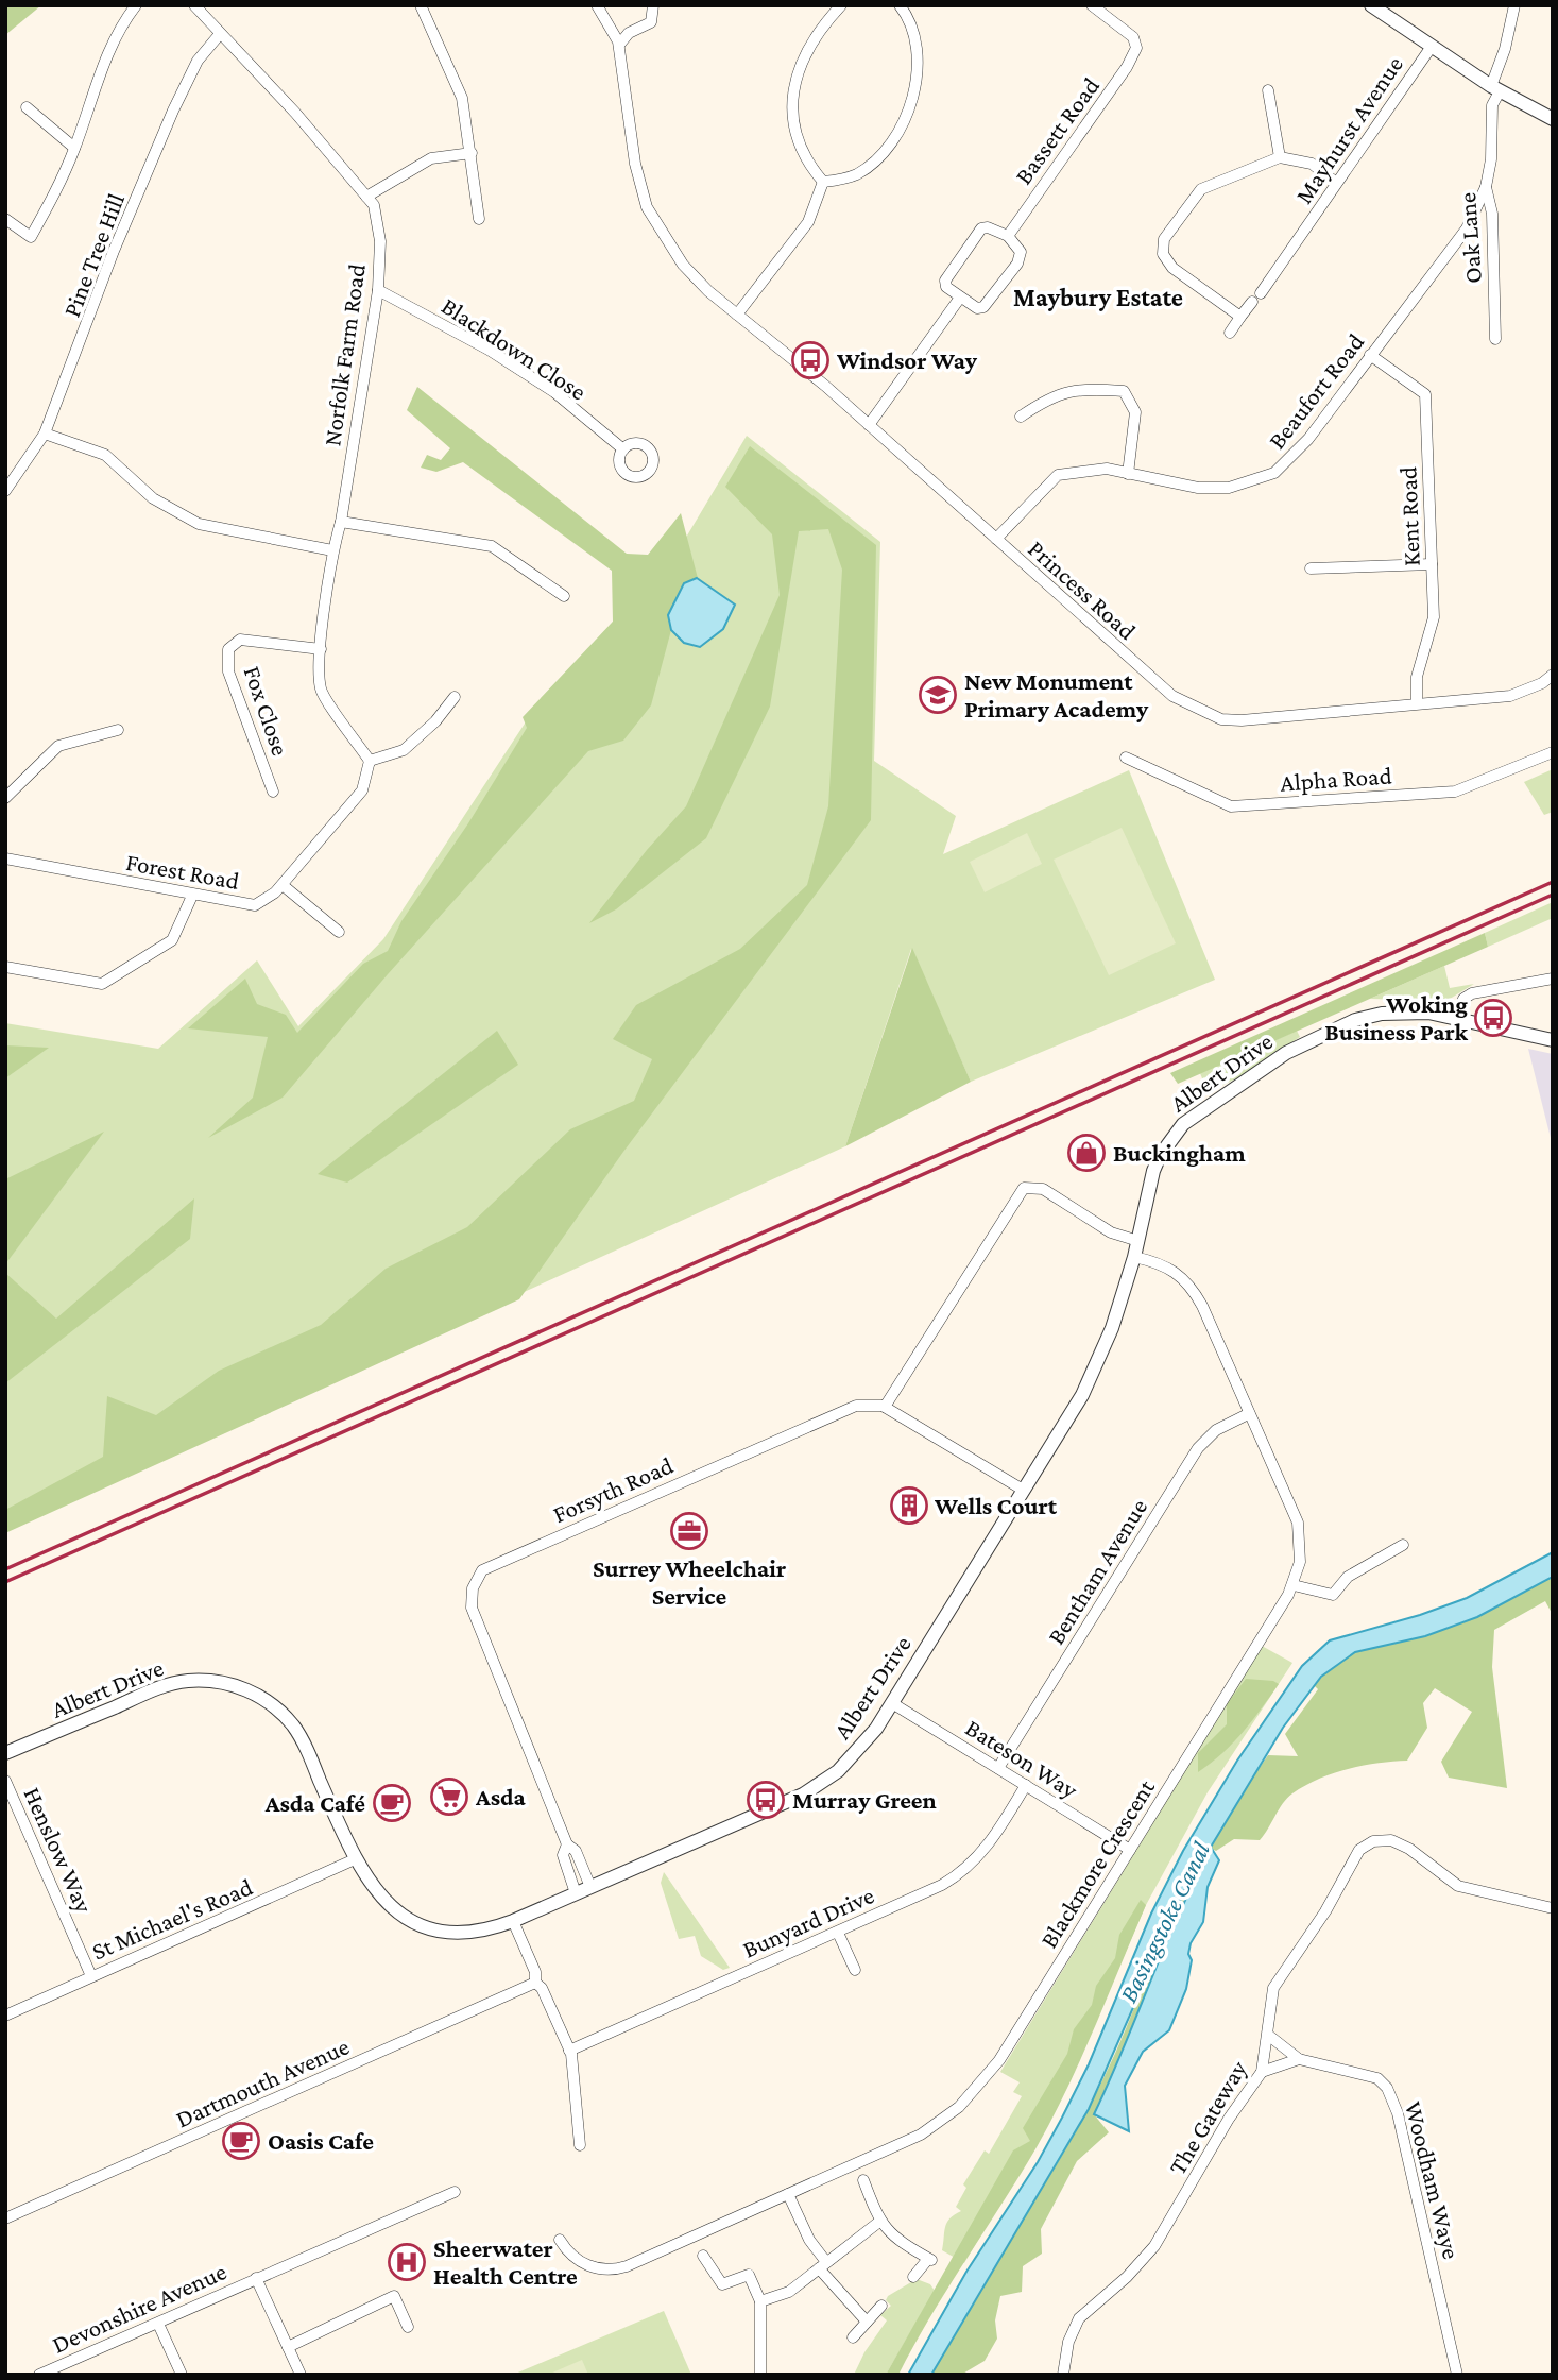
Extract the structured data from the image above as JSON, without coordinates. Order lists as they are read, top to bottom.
{
  "streets": {
    "street": [
      "Mayhurst Avenue",
      "Bassett Road",
      "Oak Lane",
      "Pine Tree Hill",
      "Blackdown Close",
      "Norfolk Farm Road",
      "Beaufort Road",
      "Kent Road",
      "Princess Road",
      "Fox Close",
      "Alpha Road",
      "Forest Road",
      "Albert Drive",
      "Forsyth Road",
      "Bentham Avenue",
      "Bateson Way",
      "Henslow Way",
      "Blackmore Crescent",
      "St Michael's Road",
      "Bunyard Drive",
      "Dartmouth Avenue",
      "The Gateway",
      "Woodham Waye",
      "Devonshire Avenue"
    ]
  },
  "crossings": [
    ["Oak Lane", "Beaufort Road"],
    ["Pine Tree Hill", "Norfolk Farm Road"],
    ["Blackdown Close", "Norfolk Farm Road"],
    ["Norfolk Farm Road", "Fox Close"],
    ["Norfolk Farm Road", "Forest Road"],
    ["Beaufort Road", "Kent Road"],
    ["Beaufort Road", "Princess Road"],
    ["Kent Road", "Princess Road"],
    ["Albert Drive", "Forsyth Road"],
    ["Albert Drive", "Bateson Way"],
    ["Albert Drive", "Blackmore Crescent"],
    ["Albert Drive", "St Michael's Road"],
    ["Bentham Avenue", "Bateson Way"],
    ["Bentham Avenue", "Blackmore Crescent"],
    ["Bateson Way", "Blackmore Crescent"],
    ["Bateson Way", "Bunyard Drive"],
    ["Henslow Way", "St Michael's Road"]
  ],
  "districts": ["Maybury Estate"],
  "water": ["Basingstoke Canal"],
  "places": {
    "bus stop": ["Windsor Way", "Woking Business Park", "Murray Green"],
    "school or university": ["New Monument Primary Academy"],
    "shop": ["Buckingham"],
    "building": ["Wells Court"],
    "office": ["Surrey Wheelchair Service"],
    "supermarket": ["Asda"],
    "cafe": ["Asda Café", "Oasis Cafe"],
    "hospital": ["Sheerwater Health Centre"]
  }
}
